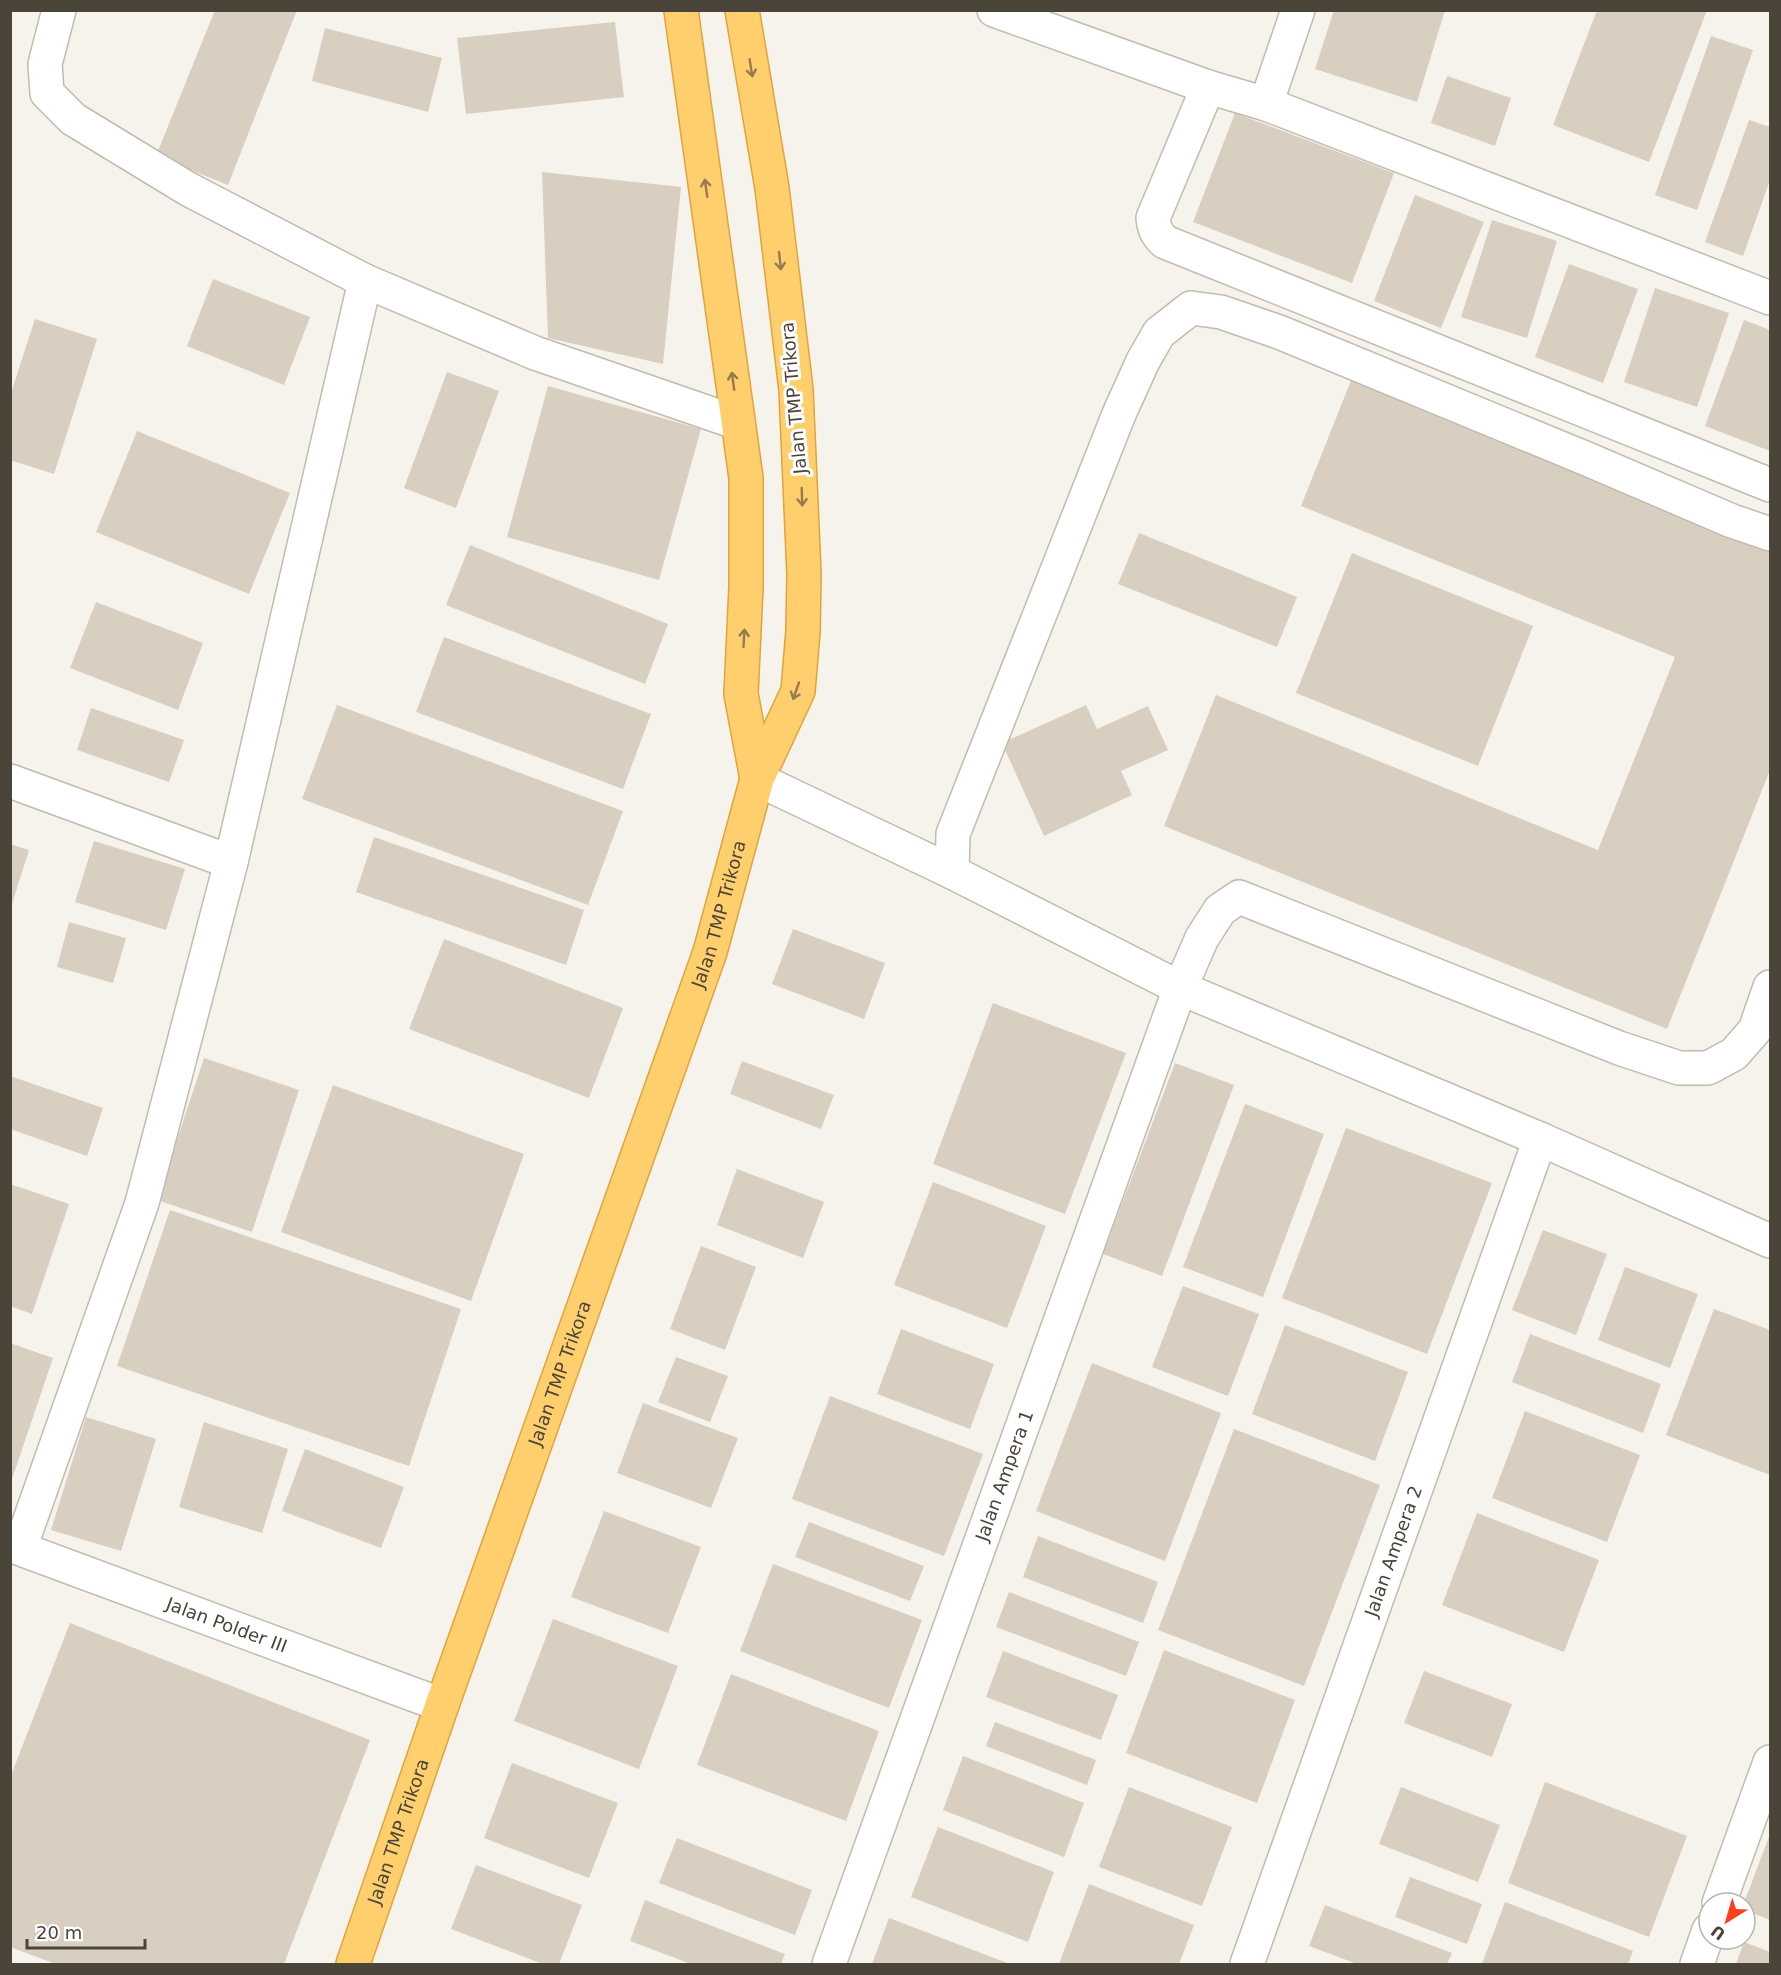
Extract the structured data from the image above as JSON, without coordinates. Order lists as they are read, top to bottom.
{
  "streets": {
    "highway": ["Jalan TMP Trikora"],
    "street": ["Jalan Ampera 1", "Jalan Ampera 2", "Jalan Polder III"]
  },
  "crossings": [
    ["Jalan TMP Trikora", "Jalan Polder III"]
  ],
  "scale_bar": "20 m",
  "north": "bottom left"
}
